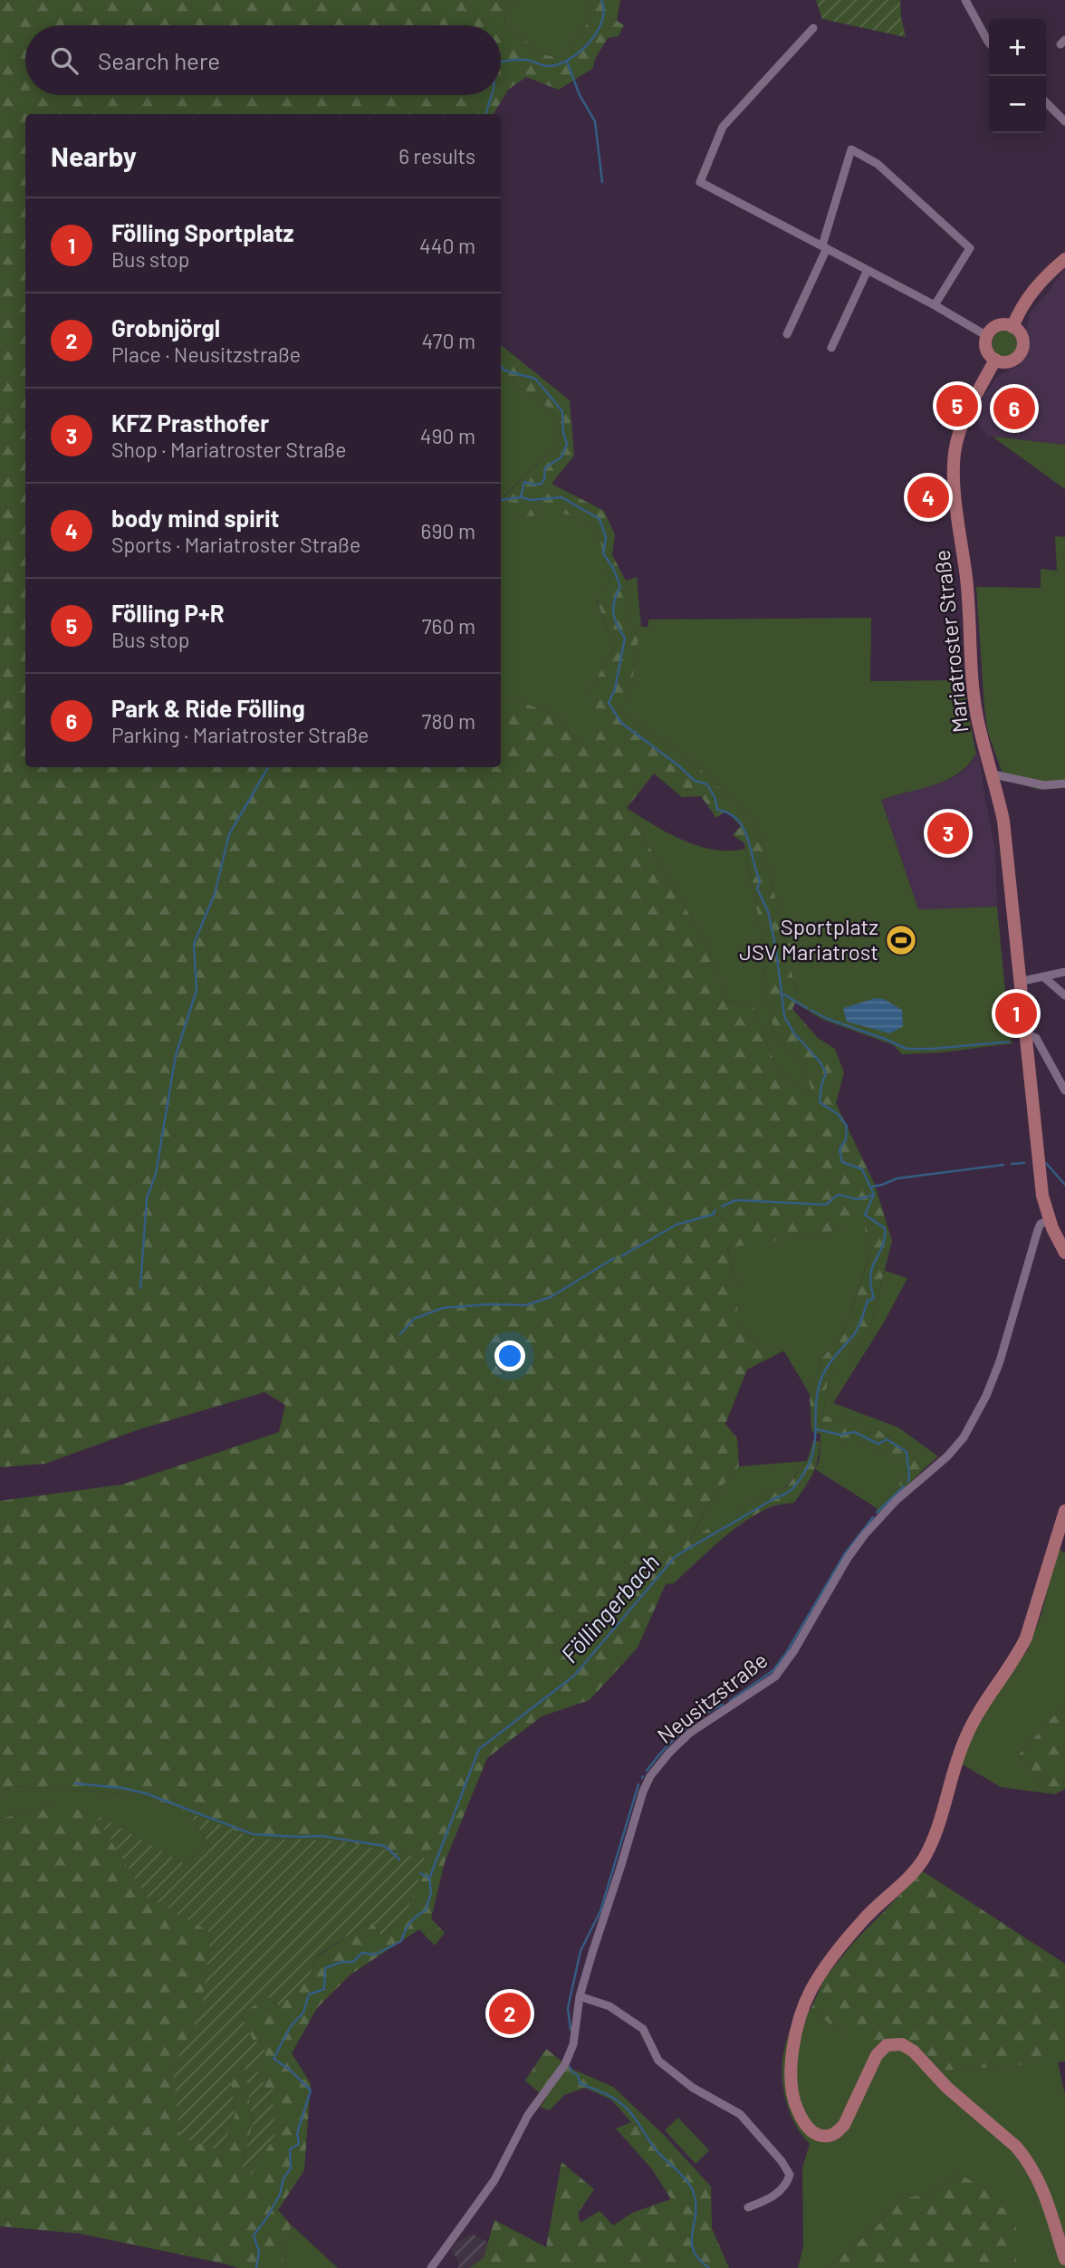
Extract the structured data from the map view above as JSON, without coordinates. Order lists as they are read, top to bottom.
{
  "streets": {
    "main road": ["Mariatroster Straße"],
    "street": ["Neusitzstraße"]
  },
  "crossings": [
    ["Mariatroster Straße", "Neusitzstraße"]
  ],
  "water": ["Föllingerbach"],
  "places": {
    "sports": ["Sportplatz JSV Mariatrost"]
  },
  "page": {
    "map_buttons": ["+", "−"],
    "search": "Search here",
    "heading": ["Nearby", "6 results"],
    "list": [
      {
        "mark": "1",
        "name": "Fölling Sportplatz",
        "note": "Bus stop",
        "value": "440 m"
      },
      {
        "mark": "2",
        "name": "Grobnjörgl",
        "note": "Place · Neusitzstraße",
        "value": "470 m"
      },
      {
        "mark": "3",
        "name": "KFZ Prasthofer",
        "note": "Shop · Mariatroster Straße",
        "value": "490 m"
      },
      {
        "mark": "4",
        "name": "body mind spirit",
        "note": "Sports · Mariatroster Straße",
        "value": "690 m"
      },
      {
        "mark": "5",
        "name": "Fölling P+R",
        "note": "Bus stop",
        "value": "760 m"
      },
      {
        "mark": "6",
        "name": "Park & Ride Fölling",
        "note": "Parking · Mariatroster Straße",
        "value": "780 m"
      }
    ],
    "pins": [
      "5",
      "6",
      "4",
      "3",
      "1",
      "2"
    ]
  }
}
